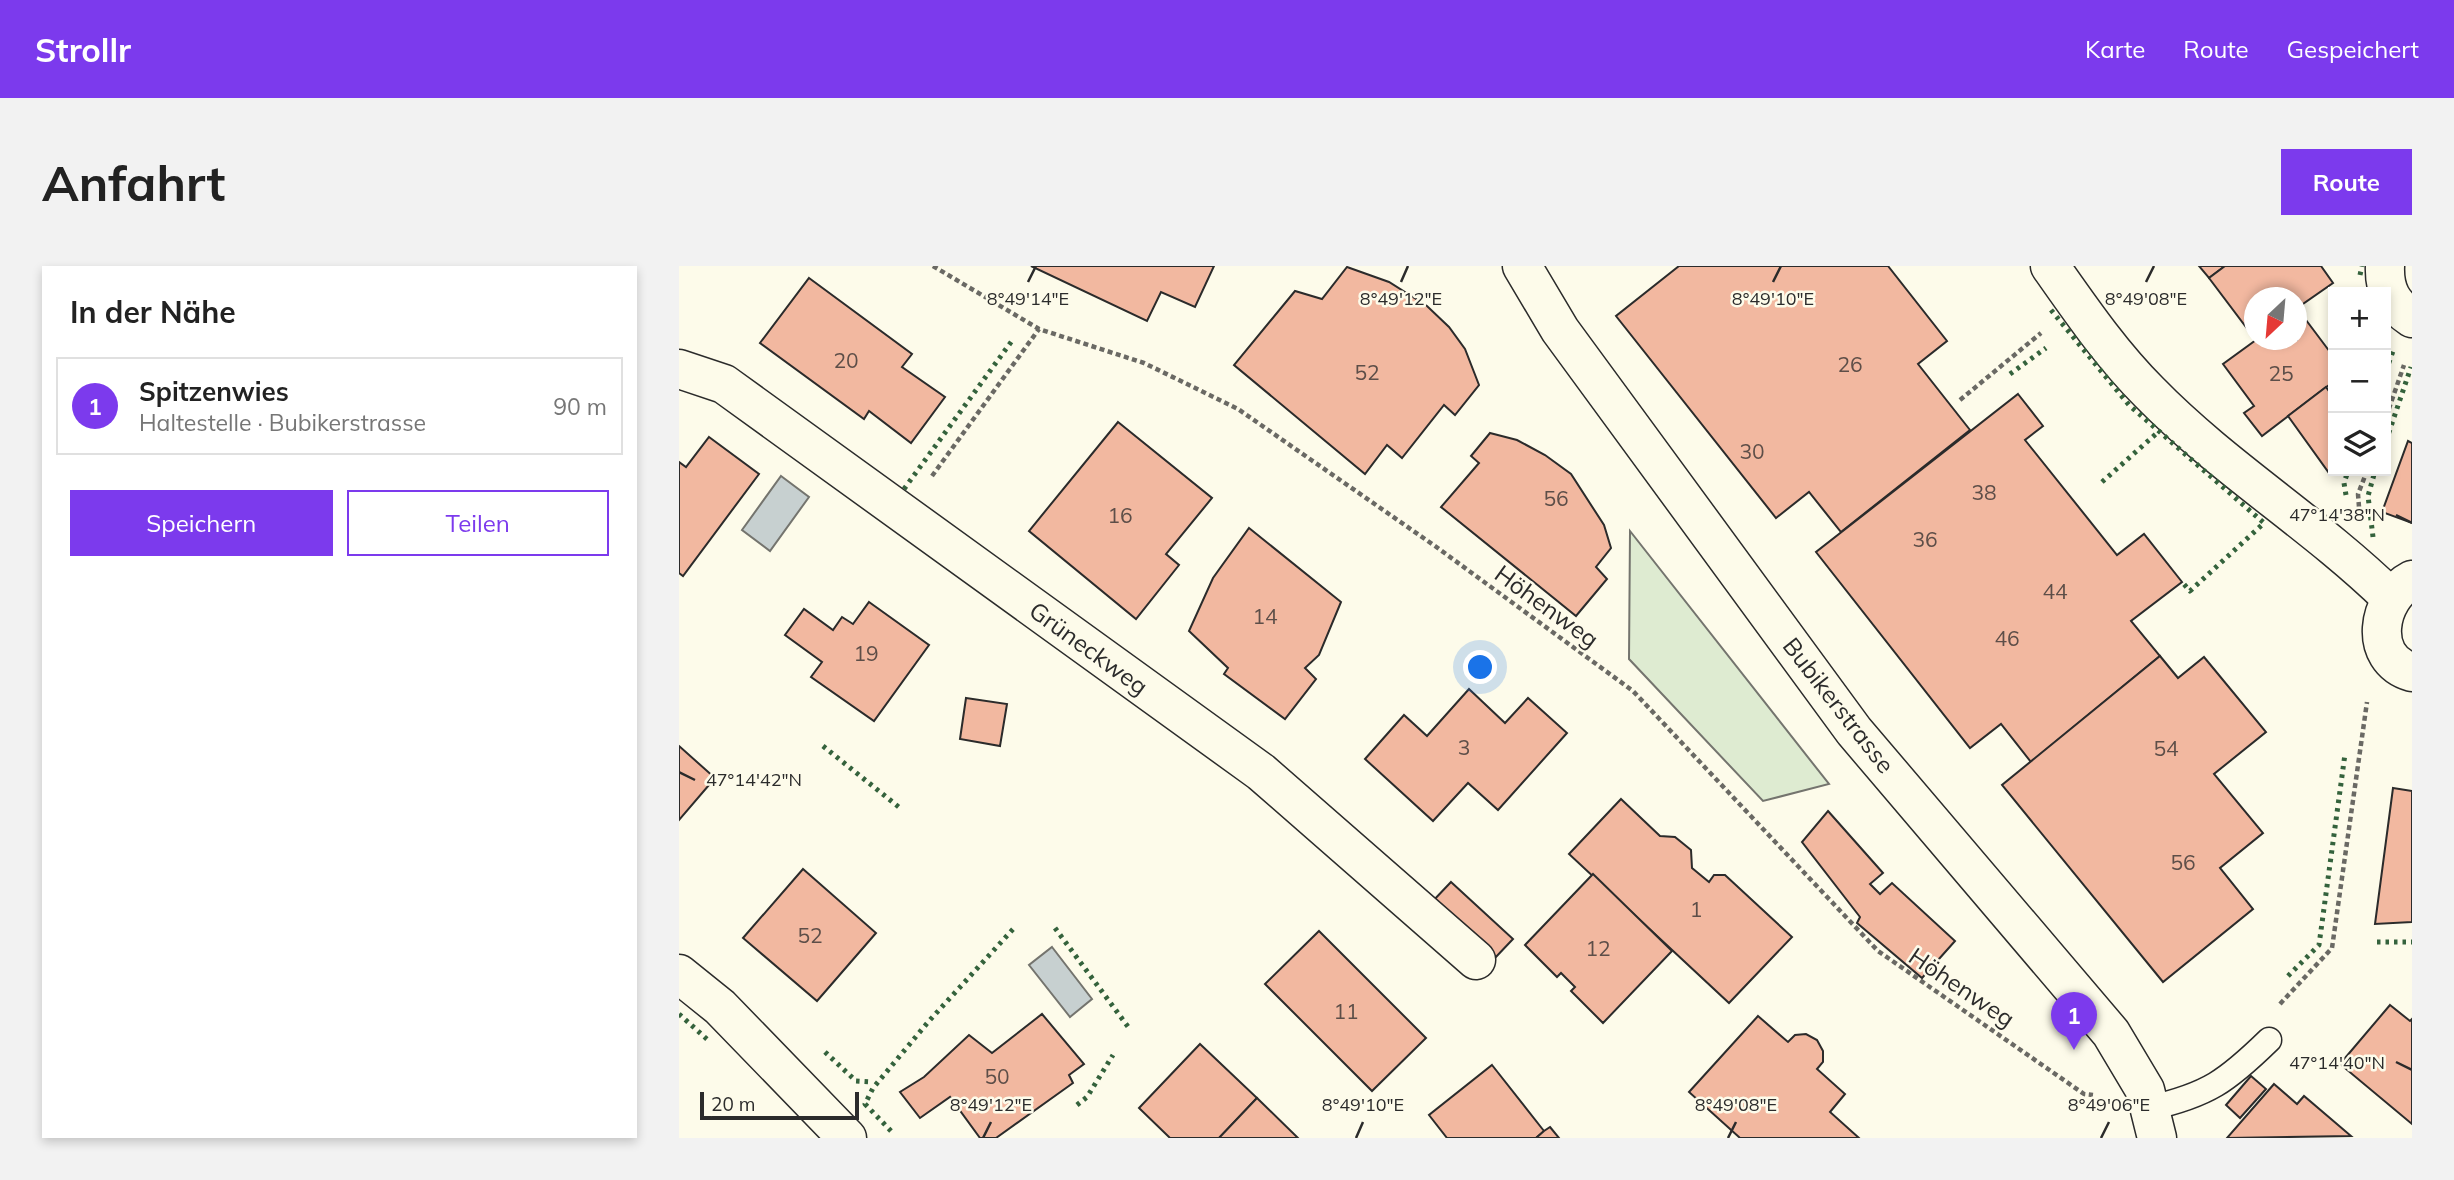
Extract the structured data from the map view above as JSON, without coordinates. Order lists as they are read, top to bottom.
{
  "streets": {
    "street": ["Grüneckweg", "Bubikerstrasse"],
    "path": ["Höhenweg"]
  },
  "house_numbers": [
    "20",
    "26",
    "52",
    "25",
    "30",
    "38",
    "56",
    "16",
    "36",
    "44",
    "14",
    "46",
    "19",
    "3",
    "54",
    "56",
    "1",
    "52",
    "12",
    "11",
    "50"
  ],
  "scale_bar": "20 m",
  "north": "bottom left",
  "page": {
    "header": "Strollr",
    "nav": ["Karte", "Route", "Gespeichert"],
    "buttons": [
      "Route",
      ["Speichern", "Teilen"]
    ],
    "title": "Anfahrt",
    "heading": "In der Nähe",
    "map_buttons": ["+", "−"],
    "list": [
      {
        "mark": "1",
        "name": "Spitzenwies",
        "note": "Haltestelle · Bubikerstrasse",
        "value": "90 m"
      }
    ],
    "pins": "1",
    "scale": "20 m"
  },
  "coordinates": [
    "8°49'14\"E",
    "8°49'12\"E",
    "8°49'10\"E",
    "8°49'08\"E",
    "47°14'38\"N",
    "47°14'42\"N",
    "47°14'40\"N",
    "8°49'06\"E"
  ]
}
